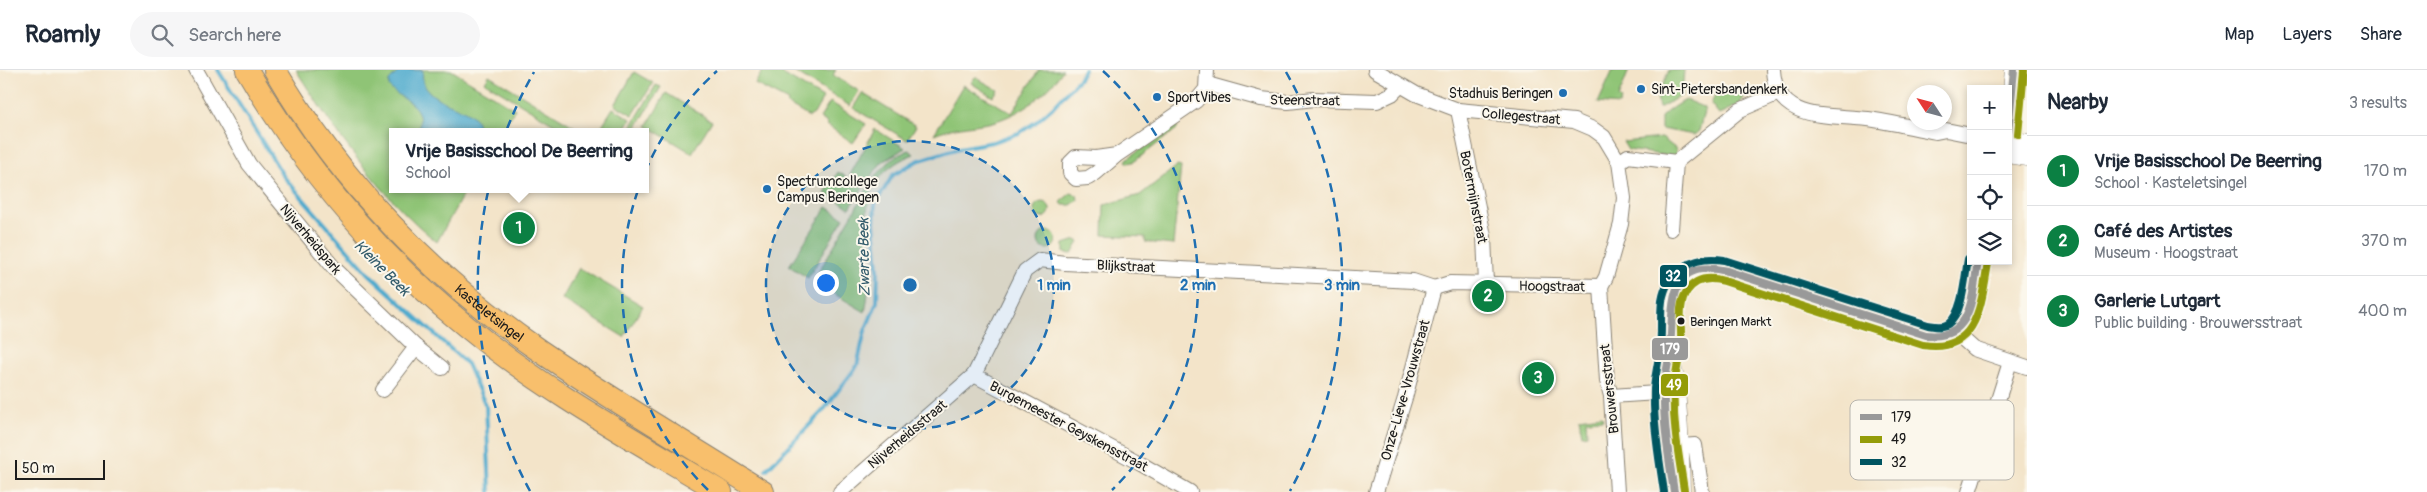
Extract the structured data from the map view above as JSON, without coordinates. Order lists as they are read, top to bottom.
{
  "streets": {
    "main road": ["Kasteletsingel"],
    "street": [
      "Steenstraat",
      "Collegestraat",
      "Botermijnstraat",
      "Nijverheidspark",
      "Blijkstraat",
      "Hoogstraat",
      "Brouwersstraat",
      "Onze-Lieve-Vrouwstraat",
      "Burgemeester Geyskensstraat",
      "Nijverheidsstraat"
    ]
  },
  "crossings": [
    ["Steenstraat", "Collegestraat"],
    ["Collegestraat", "Botermijnstraat"],
    ["Collegestraat", "Hoogstraat"],
    ["Botermijnstraat", "Hoogstraat"],
    ["Blijkstraat", "Hoogstraat"],
    ["Blijkstraat", "Onze-Lieve-Vrouwstraat"],
    ["Blijkstraat", "Burgemeester Geyskensstraat"],
    ["Blijkstraat", "Nijverheidsstraat"],
    ["Hoogstraat", "Brouwersstraat"],
    ["Hoogstraat", "Onze-Lieve-Vrouwstraat"],
    ["Burgemeester Geyskensstraat", "Nijverheidsstraat"]
  ],
  "water": ["Zwarte Beek", "Kleine Beek"],
  "places": [
    "Sint-Pietersbandenkerk",
    "Stadhuis Beringen",
    "SportVibes",
    "Spectrumcollege Campus Beringen",
    "Beringen Markt"
  ],
  "lines": ["transit line 179", "transit line 49", "transit line 32"],
  "legend": ["179", "49", "32"],
  "scale_bar": "50 m",
  "north": "top left",
  "page": {
    "header": "Roamly",
    "search": "Search here",
    "nav": ["Map", "Layers", "Share"],
    "heading": ["Nearby", "3 results"],
    "map_buttons": ["+", "−"],
    "popup": ["Vrije Basisschool De Beerring", "School"],
    "list": [
      {
        "mark": "1",
        "name": "Vrije Basisschool De Beerring",
        "note": "School · Kasteletsingel",
        "value": "170 m"
      },
      {
        "mark": "2",
        "name": "Café des Artistes",
        "note": "Museum · Hoogstraat",
        "value": "370 m"
      },
      {
        "mark": "3",
        "name": "Garlerie Lutgart",
        "note": "Public building · Brouwersstraat",
        "value": "400 m"
      }
    ],
    "pins": ["1", "2", "3"],
    "scale": "50 m"
  },
  "rings": ["1 min", "2 min", "3 min"]
}
